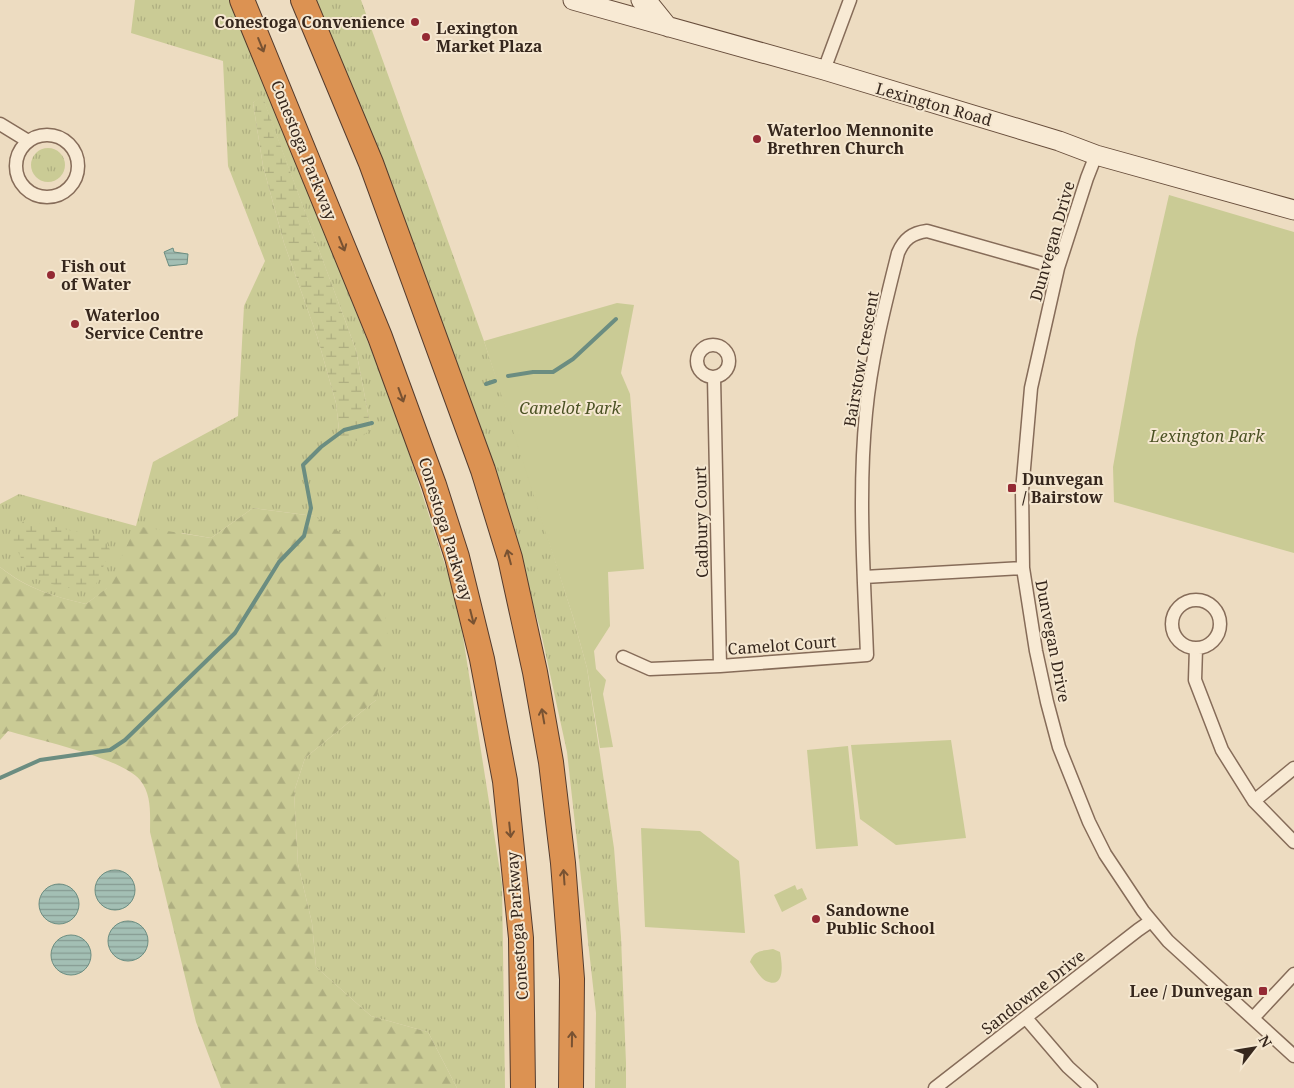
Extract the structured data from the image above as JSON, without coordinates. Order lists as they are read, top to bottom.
{
  "streets": {
    "highway": ["Conestoga Parkway"],
    "main road": ["Lexington Road"],
    "street": [
      "Dunvegan Drive",
      "Bairstow Crescent",
      "Cadbury Court",
      "Camelot Court",
      "Sandowne Drive"
    ]
  },
  "crossings": [
    ["Lexington Road", "Dunvegan Drive"],
    ["Dunvegan Drive", "Bairstow Crescent"],
    ["Dunvegan Drive", "Sandowne Drive"],
    ["Bairstow Crescent", "Camelot Court"],
    ["Cadbury Court", "Camelot Court"]
  ],
  "parks": ["Camelot Park", "Lexington Park"],
  "places": {
    "other": [
      "Conestoga Convenience",
      "Lexington Market Plaza",
      "Waterloo Mennonite Brethren Church",
      "Fish out of Water",
      "Waterloo Service Centre",
      "Sandowne Public School"
    ],
    "transit": ["Dunvegan / Bairstow", "Lee / Dunvegan"]
  },
  "north": "top right"
}
